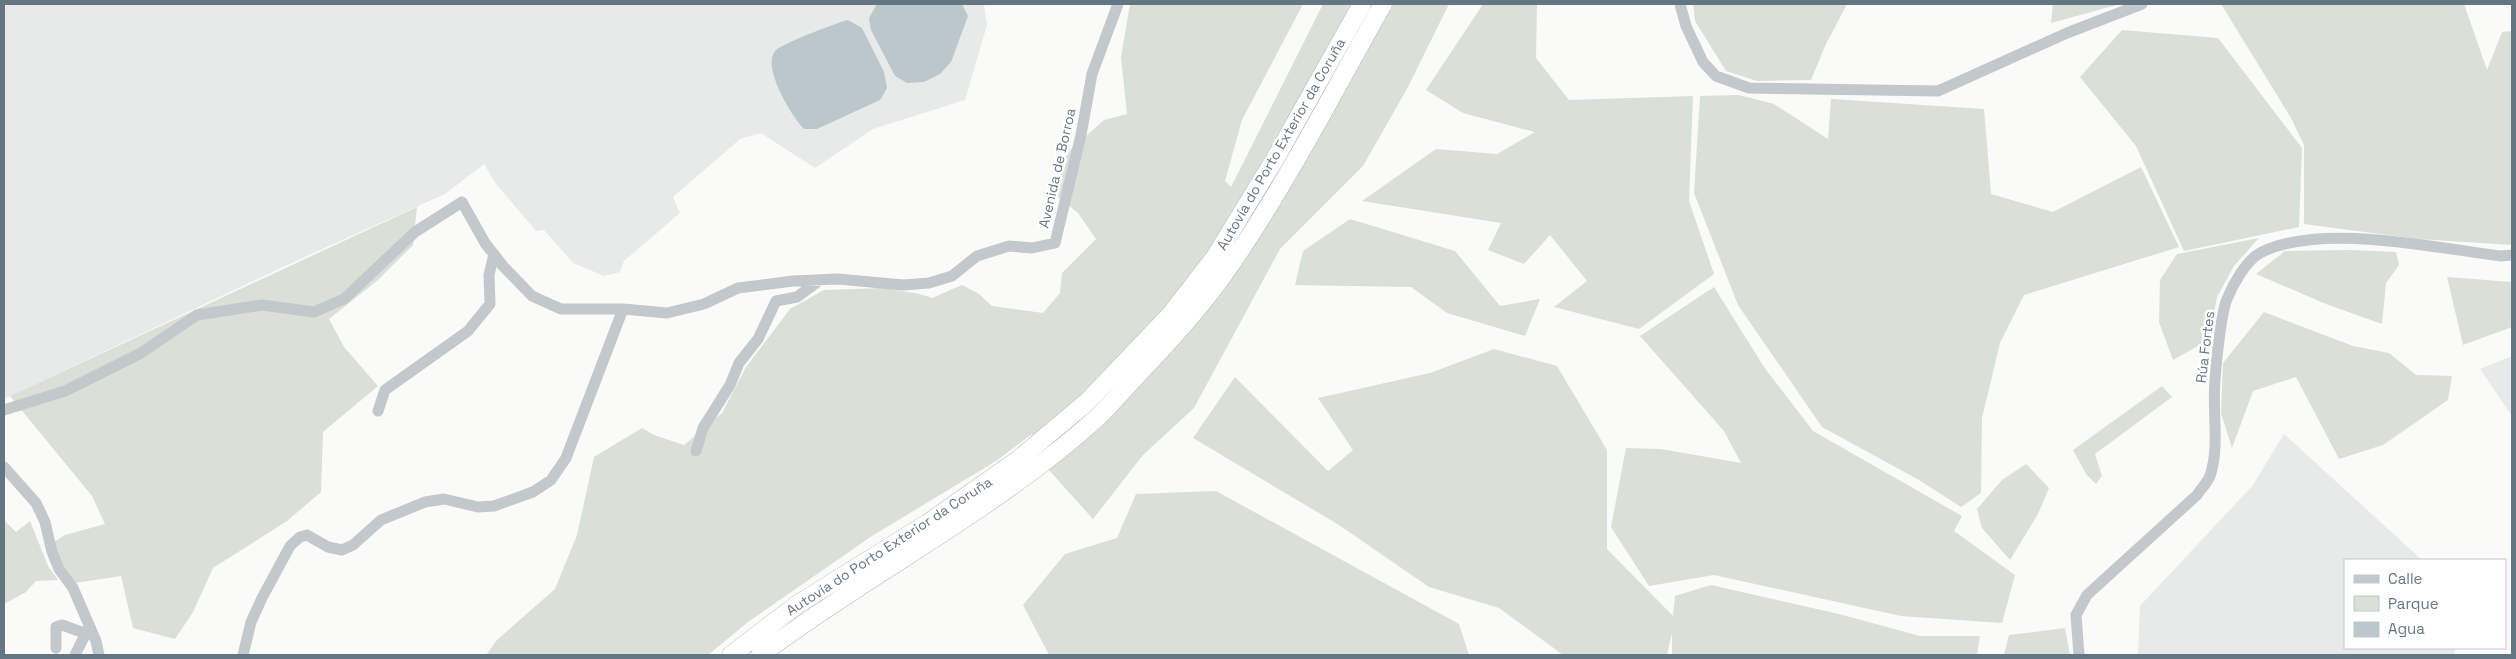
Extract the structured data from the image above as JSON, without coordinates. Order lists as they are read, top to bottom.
{
  "streets": {
    "highway": ["Autovía do Porto Exterior da Coruña"],
    "street": ["Avenida de Borroa", "Rúa Fortes"]
  },
  "legend": ["Calle", "Parque", "Agua"]
}
